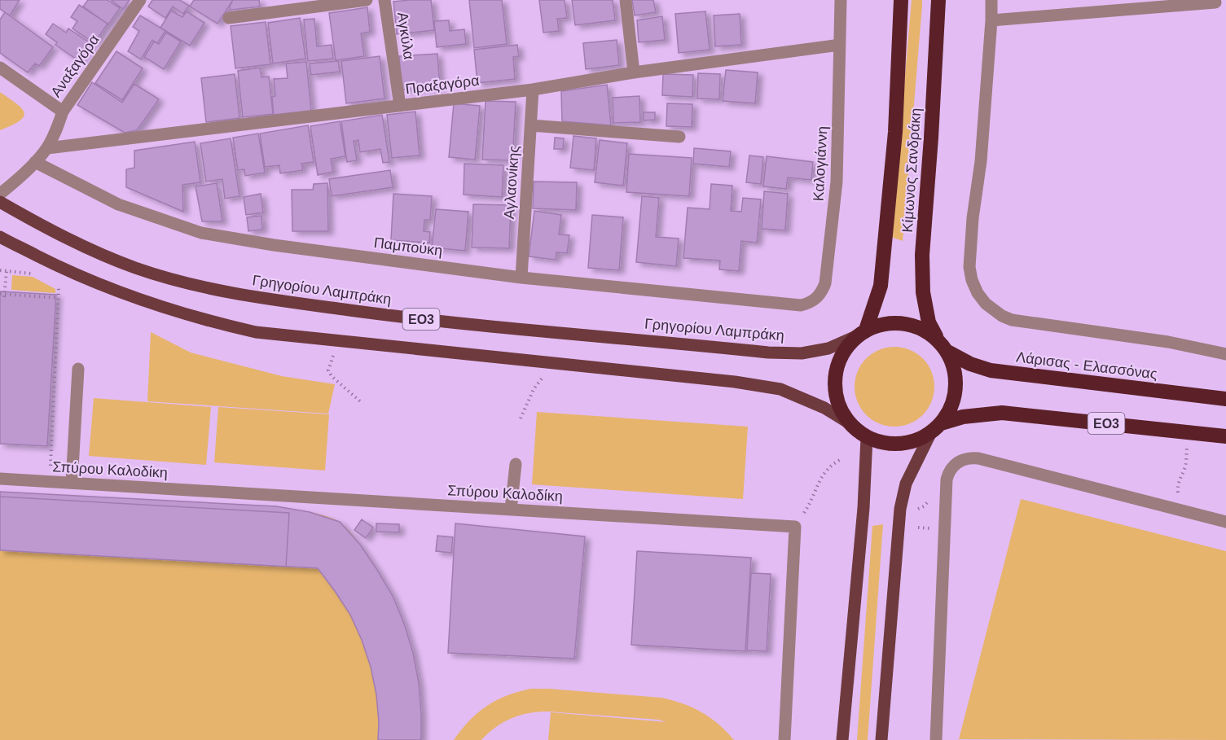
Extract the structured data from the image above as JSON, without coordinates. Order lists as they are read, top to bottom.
{
  "streets": {
    "highway": ["Κίμωνος Σανδράκη", "ΕΟ3", "Λάρισας - Ελασσόνας"],
    "main road": ["Γρηγορίου Λαμπράκη"],
    "street": [
      "Αγκύλα",
      "Αναξαγόρα",
      "Πραξαγόρα",
      "Καλογιάννη",
      "Αγλαονίκης",
      "Παμπούκη",
      "Σπύρου Καλοδίκη"
    ]
  },
  "crossings": [
    ["Αγκύλα", "Πραξαγόρα"],
    ["Αναξαγόρα", "Πραξαγόρα"],
    ["Αναξαγόρα", "Παμπούκη"],
    ["Πραξαγόρα", "Καλογιάννη"],
    ["Πραξαγόρα", "Αγλαονίκης"],
    ["Καλογιάννη", "Παμπούκη"],
    ["Κίμωνος Σανδράκη", "Γρηγορίου Λαμπράκη"],
    ["Κίμωνος Σανδράκη", "ΕΟ3"],
    ["Κίμωνος Σανδράκη", "Λάρισας - Ελασσόνας"],
    ["Αγλαονίκης", "Παμπούκη"],
    ["Γρηγορίου Λαμπράκη", "ΕΟ3"],
    ["Γρηγορίου Λαμπράκη", "Λάρισας - Ελασσόνας"],
    ["ΕΟ3", "Λάρισας - Ελασσόνας"]
  ]
}
